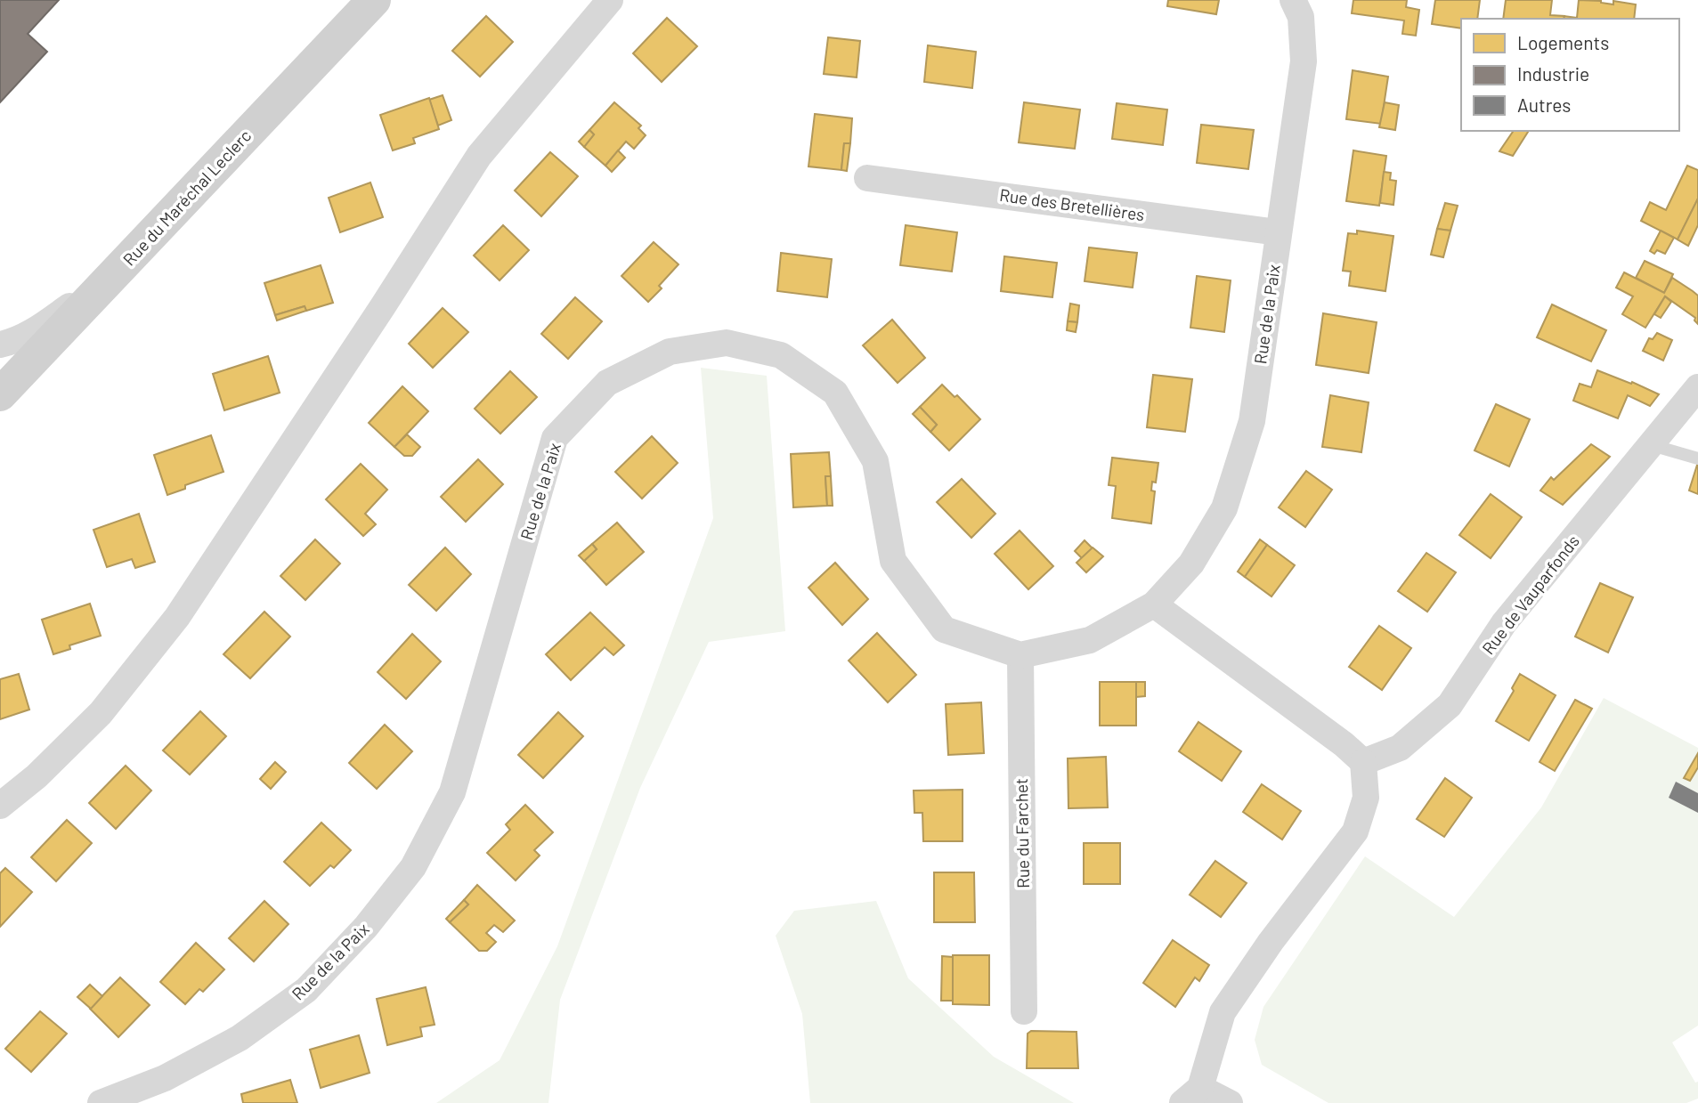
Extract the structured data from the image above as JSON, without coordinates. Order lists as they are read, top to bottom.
{
  "streets": {
    "main road": ["Rue du Maréchal Leclerc"],
    "street": [
      "Rue des Bretellières",
      "Rue de la Paix",
      "Rue de Vauparfonds",
      "Rue du Farchet"
    ]
  },
  "crossings": [
    ["Rue des Bretellières", "Rue de la Paix"],
    ["Rue de la Paix", "Rue du Farchet"]
  ],
  "legend": ["Logements", "Industrie", "Autres"]
}
